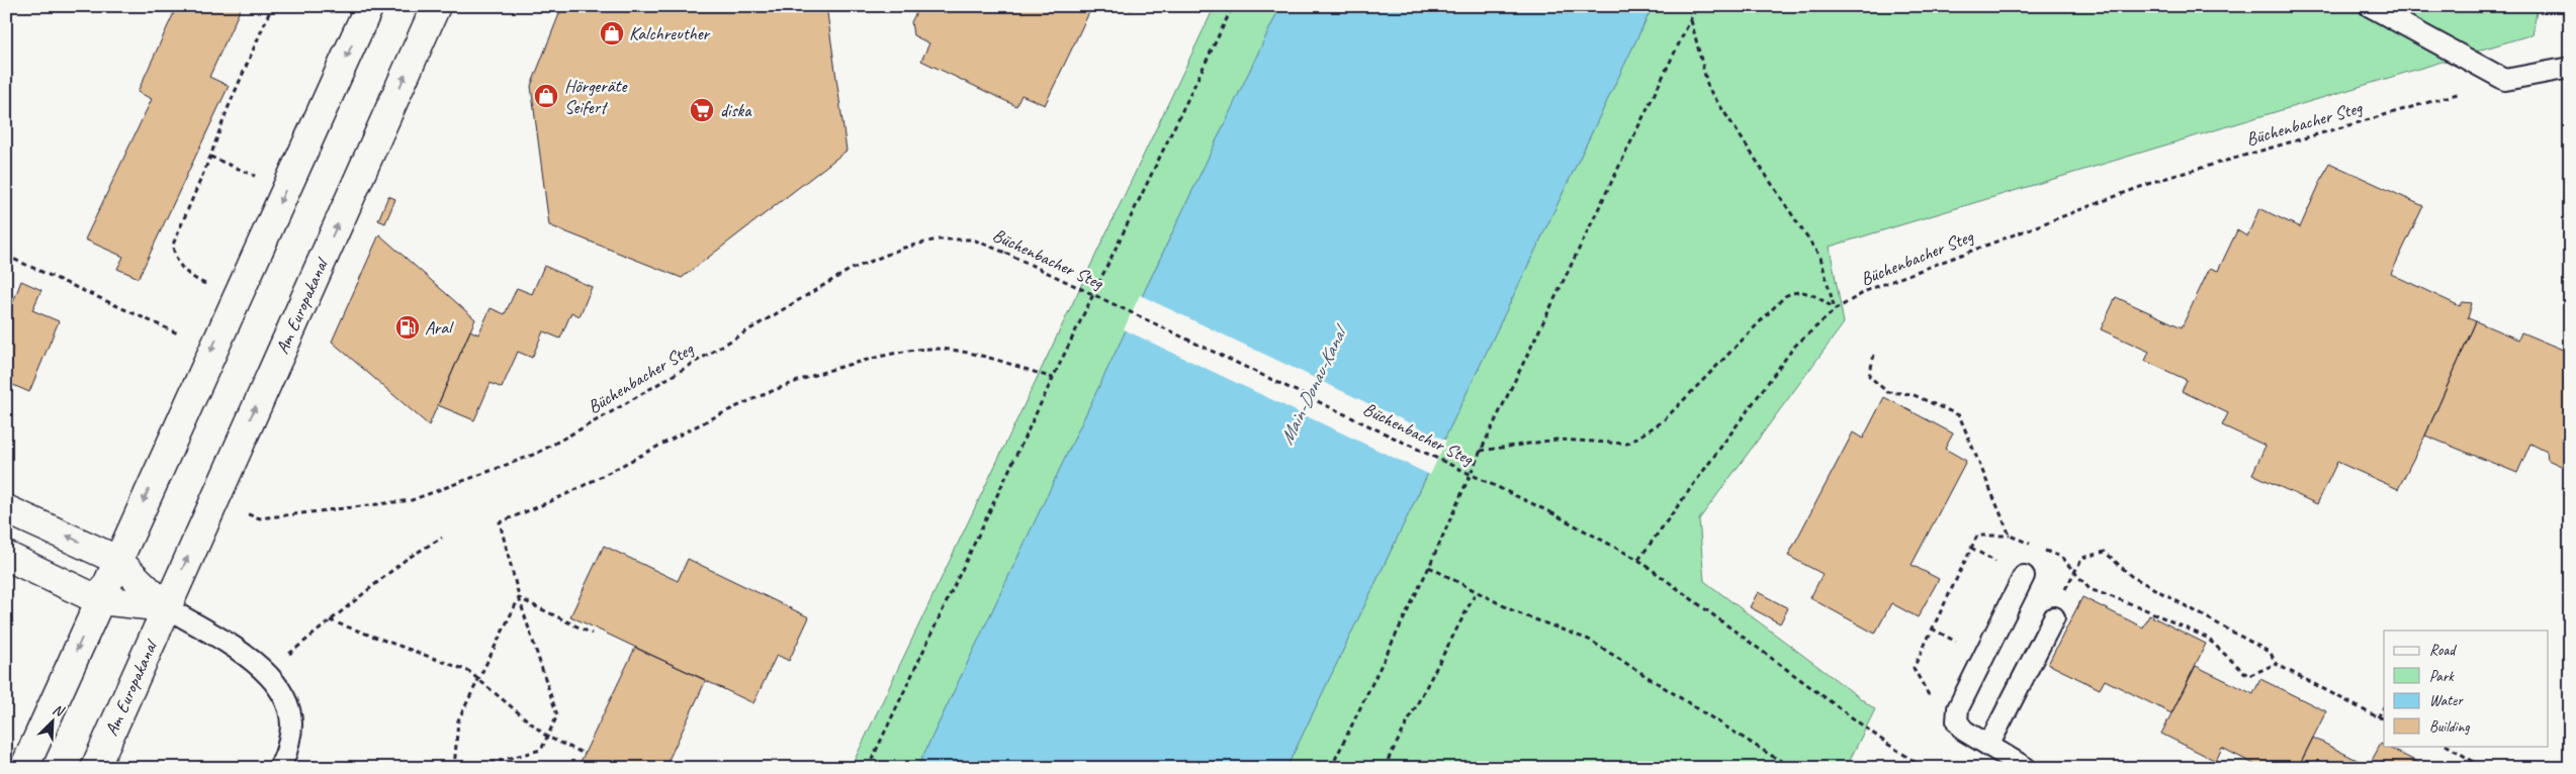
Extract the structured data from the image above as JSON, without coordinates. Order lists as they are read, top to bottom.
{
  "streets": {
    "main road": ["Am Europakanal"],
    "path": ["Büchenbacher Steg"]
  },
  "water": ["Main-Donau-Kanal"],
  "places": {
    "shop": ["Kalchreuther", "Hörgeräte Seifert"],
    "supermarket": ["diska"],
    "fuel station": ["Aral"]
  },
  "legend": [
    "Road",
    "Park",
    "Water",
    "Building"
  ],
  "north": "top right"
}
